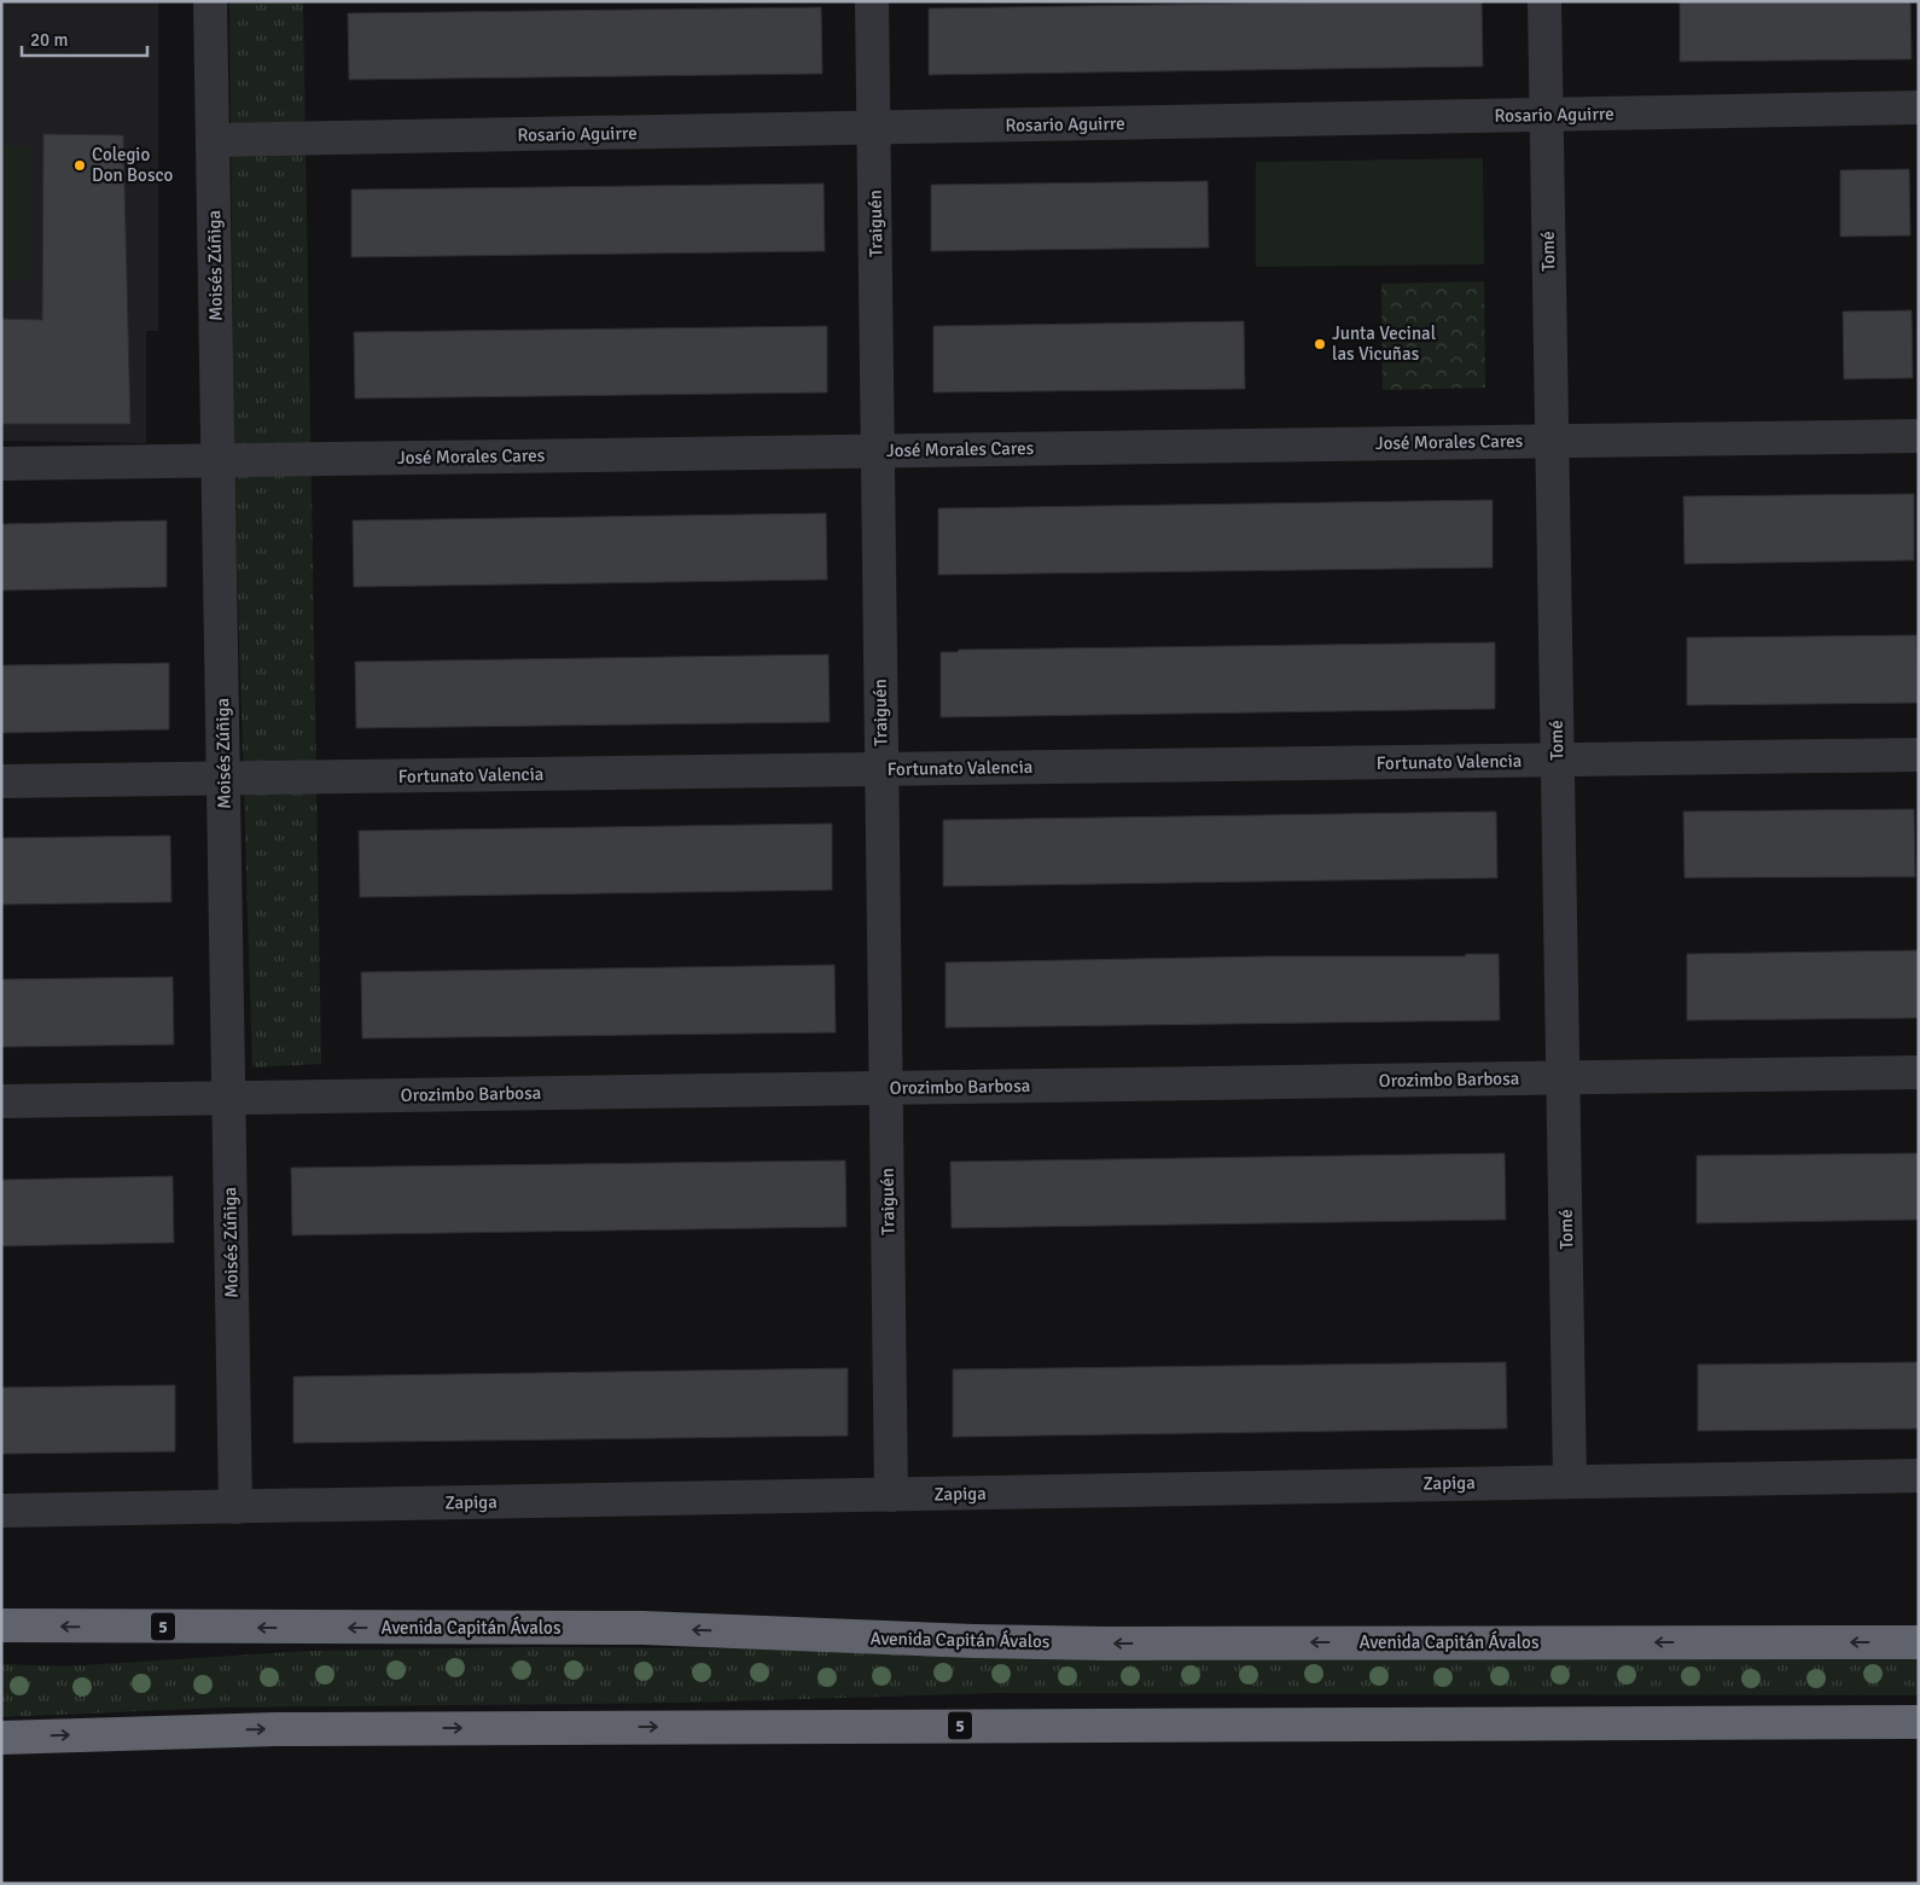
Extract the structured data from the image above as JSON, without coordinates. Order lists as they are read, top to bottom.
{
  "streets": {
    "highway": ["5", "Avenida Capitán Ávalos"],
    "street": [
      "Rosario Aguirre",
      "Traiguén",
      "Tomé",
      "Moisés Zúñiga",
      "José Morales Cares",
      "Fortunato Valencia",
      "Orozimbo Barbosa",
      "Zapiga"
    ]
  },
  "crossings": [
    ["Rosario Aguirre", "Traiguén"],
    ["Rosario Aguirre", "Tomé"],
    ["Rosario Aguirre", "Moisés Zúñiga"],
    ["Traiguén", "José Morales Cares"],
    ["Traiguén", "Fortunato Valencia"],
    ["Traiguén", "Orozimbo Barbosa"],
    ["Traiguén", "Zapiga"],
    ["Tomé", "José Morales Cares"],
    ["Tomé", "Fortunato Valencia"],
    ["Tomé", "Orozimbo Barbosa"],
    ["Tomé", "Zapiga"],
    ["Moisés Zúñiga", "José Morales Cares"],
    ["Moisés Zúñiga", "Fortunato Valencia"],
    ["Moisés Zúñiga", "Orozimbo Barbosa"],
    ["Moisés Zúñiga", "Zapiga"]
  ],
  "places": ["Colegio Don Bosco", "Junta Vecinal las Vicuñas"],
  "scale_bar": "20 m"
}
